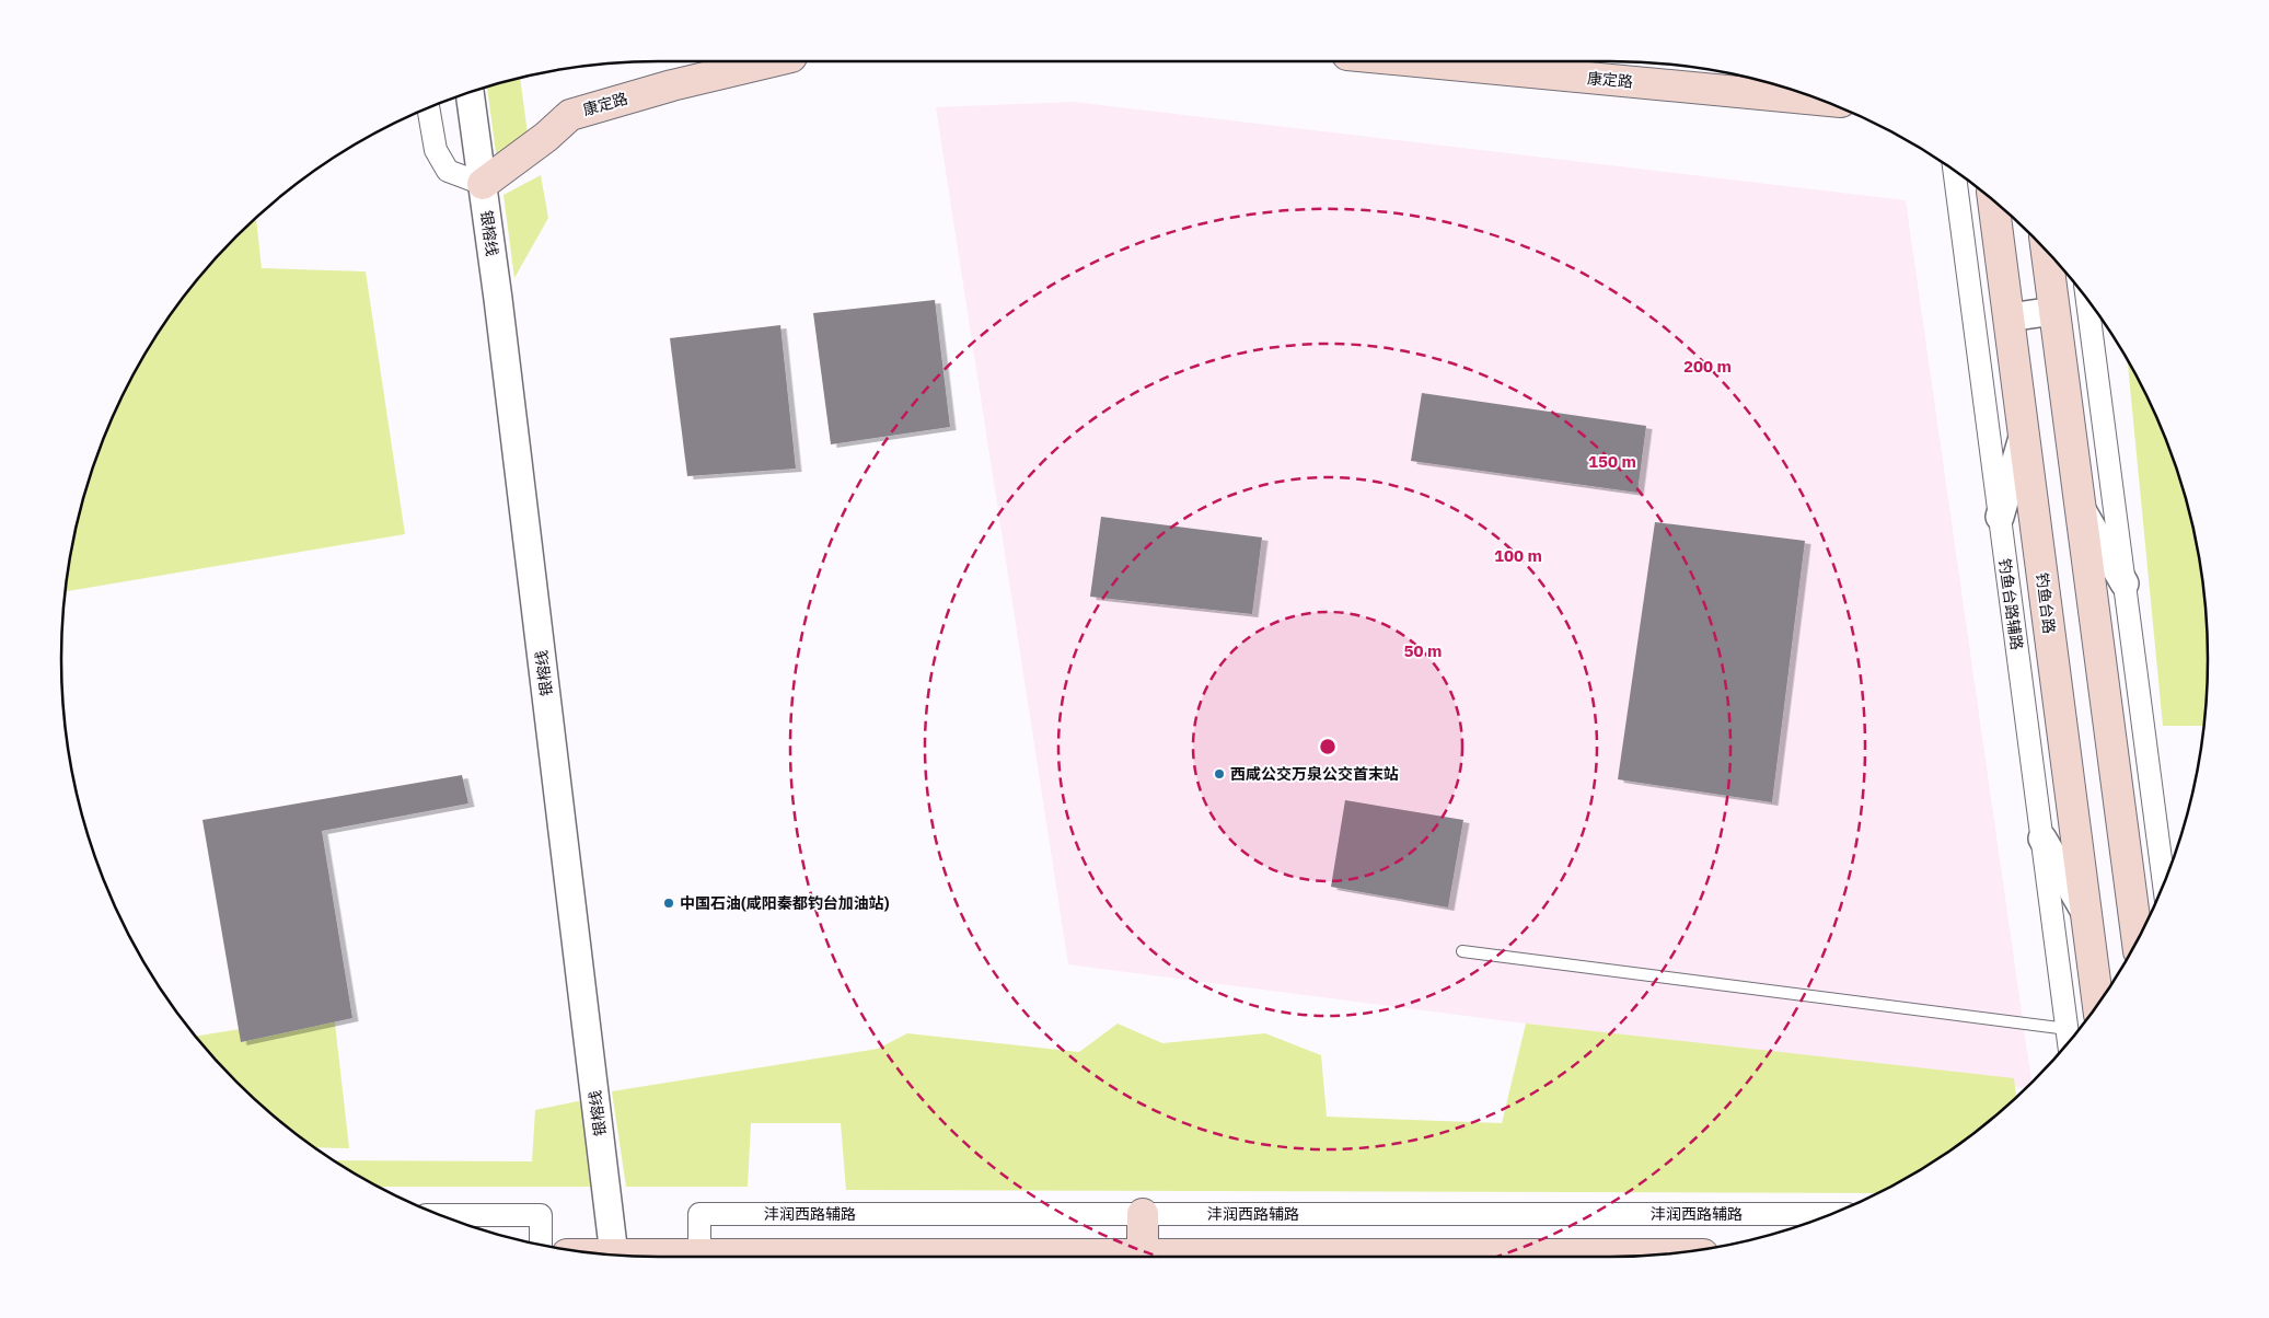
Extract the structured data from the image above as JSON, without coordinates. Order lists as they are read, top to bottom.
{
  "streets": {
    "main road": ["康定路", "钓鱼台路"],
    "street": ["银榕线", "钓鱼台路辅路", "沣润西路辅路"]
  },
  "places": ["西咸公交万泉公交首末站", "中国石油(咸阳秦都钓台加油站)"],
  "rings": [
    "200 m",
    "150 m",
    "100 m",
    "50 m"
  ]
}
